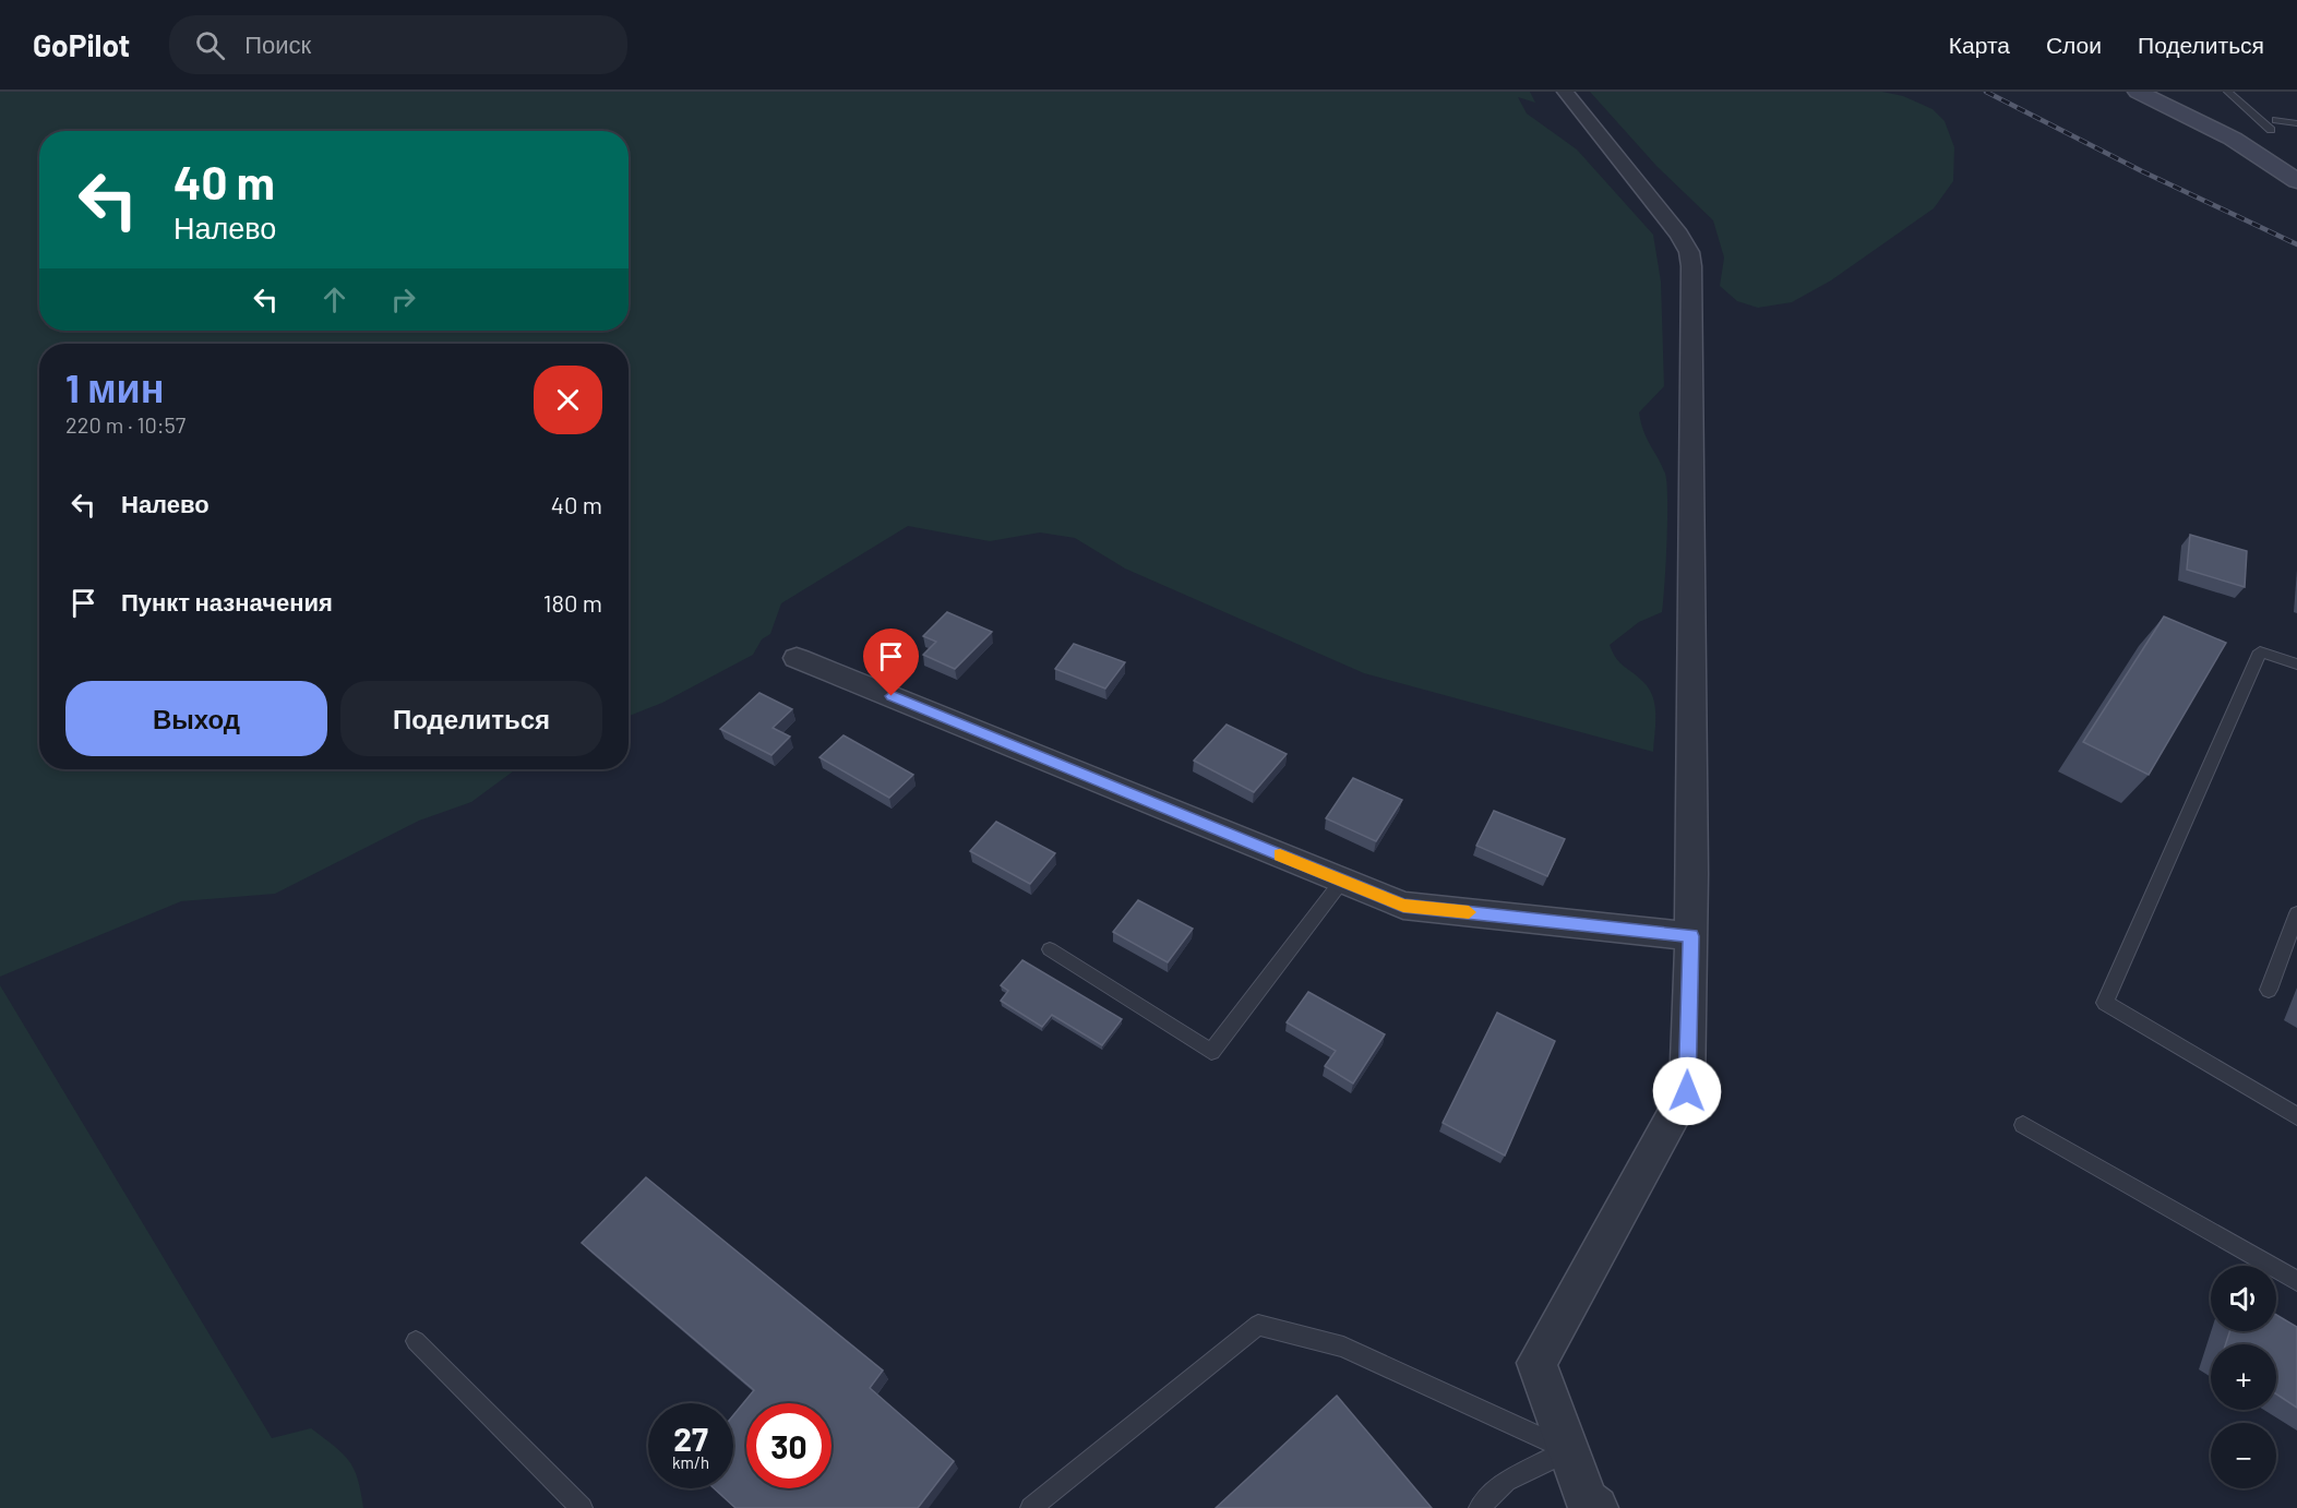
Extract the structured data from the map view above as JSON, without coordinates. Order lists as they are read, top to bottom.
{
  "page": {
    "header": "GoPilot",
    "search": "Поиск",
    "nav": ["Карта", "Слои", "Поделиться"],
    "turn": ["40 m", "Налево"],
    "heading": ["1 мин", "220 m · 10:57"],
    "list": [
      {
        "name": "Налево",
        "value": "40 m"
      },
      {
        "name": "Пункт назначения",
        "value": "180 m"
      }
    ],
    "buttons": ["Выход", "Поделиться"],
    "map_buttons": ["+", "−"],
    "speed": "27 km/h",
    "limit": "30"
  }
}
